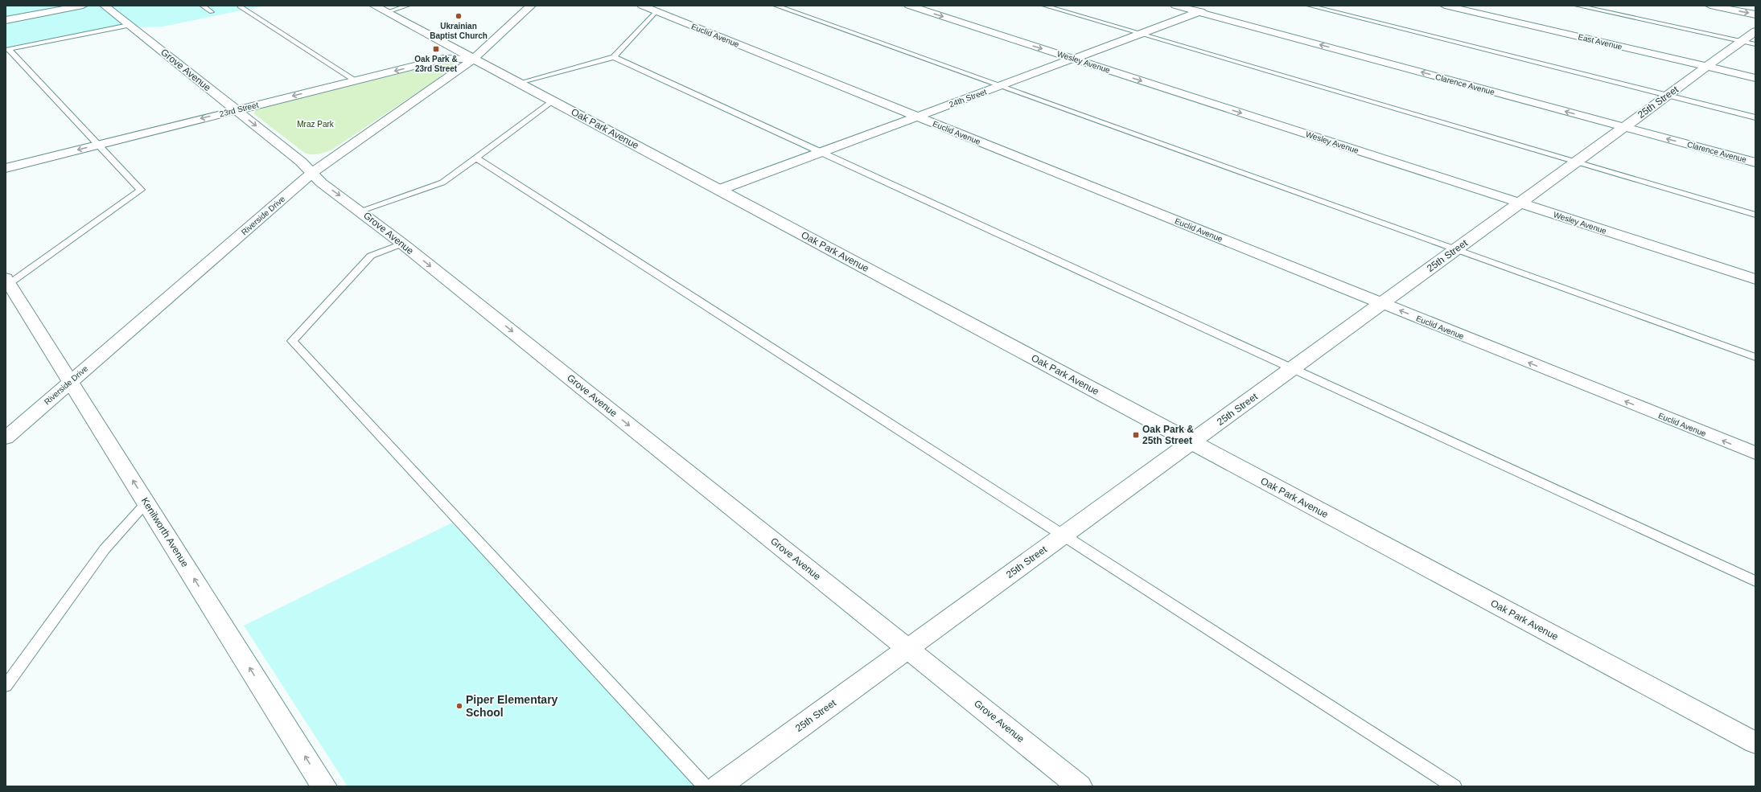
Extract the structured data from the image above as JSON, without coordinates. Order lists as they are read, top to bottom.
{
  "streets": {
    "street": [
      "Euclid Avenue",
      "East Avenue",
      "Wesley Avenue",
      "Grove Avenue",
      "Clarence Avenue",
      "24th Street",
      "25th Street",
      "23rd Street",
      "Oak Park Avenue",
      "Riverside Drive",
      "Kenilworth Avenue"
    ]
  },
  "crossings": [
    ["Euclid Avenue", "24th Street"],
    ["Euclid Avenue", "25th Street"],
    ["East Avenue", "25th Street"],
    ["Wesley Avenue", "24th Street"],
    ["Wesley Avenue", "25th Street"],
    ["Grove Avenue", "25th Street"],
    ["Grove Avenue", "23rd Street"],
    ["Grove Avenue", "Riverside Drive"],
    ["Clarence Avenue", "24th Street"],
    ["Clarence Avenue", "25th Street"],
    ["24th Street", "Oak Park Avenue"],
    ["25th Street", "Oak Park Avenue"],
    ["23rd Street", "Oak Park Avenue"],
    ["23rd Street", "Riverside Drive"],
    ["Oak Park Avenue", "Riverside Drive"],
    ["Riverside Drive", "Kenilworth Avenue"]
  ],
  "one_way": [
    "Wesley Avenue",
    "Grove Avenue",
    "Clarence Avenue",
    "23rd Street",
    "Kenilworth Avenue"
  ],
  "parks": ["Mraz Park"],
  "places": {
    "other": ["Ukrainian Baptist Church", "Piper Elementary School"],
    "transit": ["Oak Park & 23rd Street", "Oak Park & 25th Street"]
  }
}
